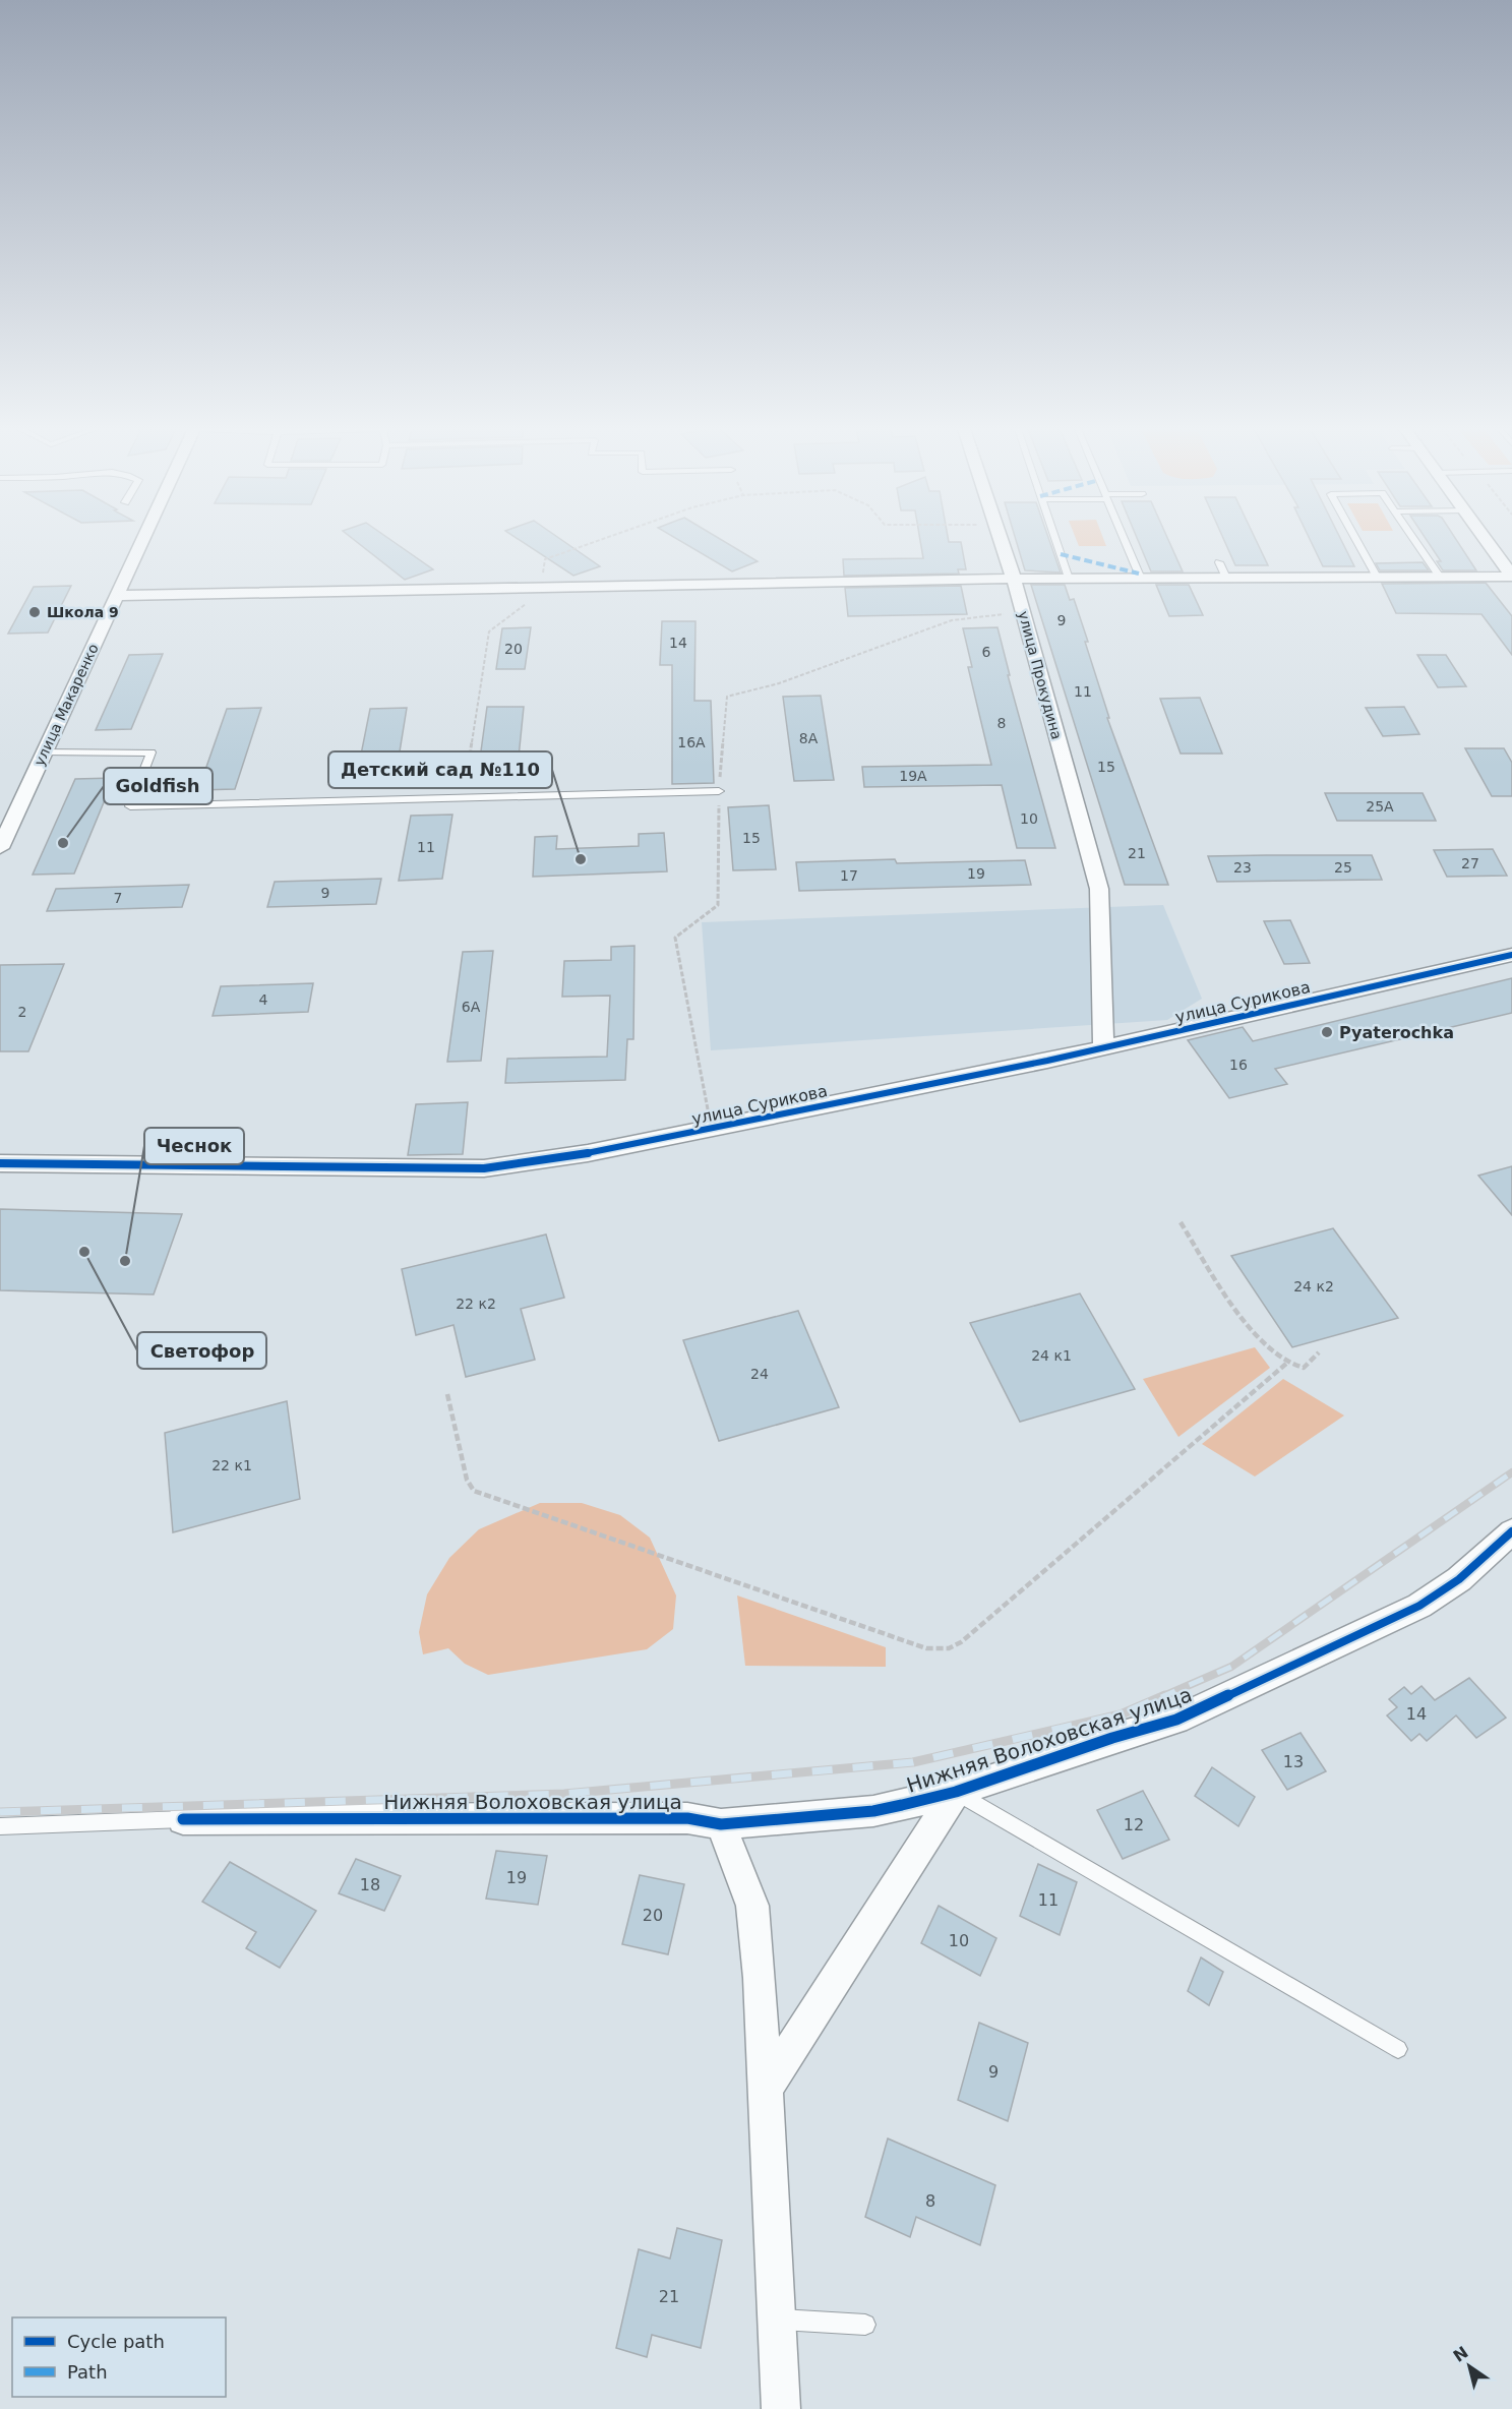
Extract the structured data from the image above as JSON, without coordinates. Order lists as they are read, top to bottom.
{
  "streets": {
    "street": [
      "улица Прокудина",
      "улица Макаренко",
      "улица Сурикова",
      "Нижняя Волоховская улица"
    ]
  },
  "crossings": [
    ["улица Прокудина", "улица Сурикова"]
  ],
  "places": [
    "Школа 9",
    "Goldfish",
    "Детский сад №110",
    "Pyaterochka",
    "Светофор",
    "Чеснок"
  ],
  "house_numbers": [
    "9",
    "14",
    "20",
    "6",
    "11",
    "8",
    "8А",
    "16А",
    "15",
    "19А",
    "25А",
    "10",
    "15",
    "11",
    "21",
    "27",
    "23",
    "25",
    "19",
    "17",
    "9",
    "7",
    "4",
    "6А",
    "2",
    "16",
    "24 к2",
    "22 к2",
    "24 к1",
    "24",
    "22 к1",
    "14",
    "13",
    "12",
    "19",
    "18",
    "11",
    "20",
    "10",
    "9",
    "8",
    "21"
  ],
  "legend": ["Cycle path", "Path"],
  "north": "top left"
}
